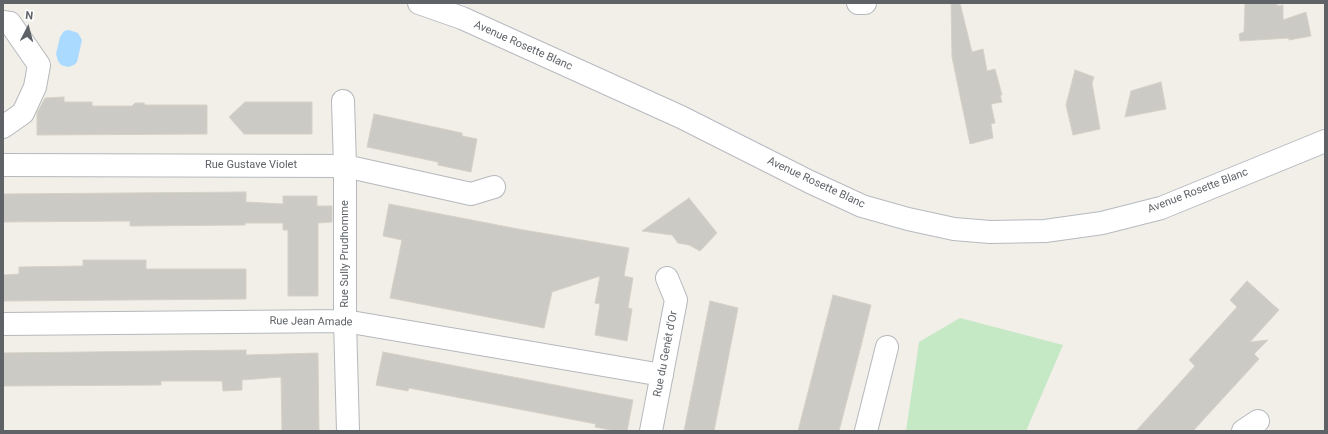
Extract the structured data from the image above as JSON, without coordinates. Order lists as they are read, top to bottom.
{
  "streets": {
    "street": [
      "Avenue Rosette Blanc",
      "Rue Gustave Violet",
      "Rue Sully Prudhomme",
      "Rue Jean Amade",
      "Rue du Genêt d'Or"
    ]
  },
  "crossings": [
    ["Rue Gustave Violet", "Rue Sully Prudhomme"],
    ["Rue Sully Prudhomme", "Rue Jean Amade"],
    ["Rue Jean Amade", "Rue du Genêt d'Or"]
  ],
  "north": "top"
}
